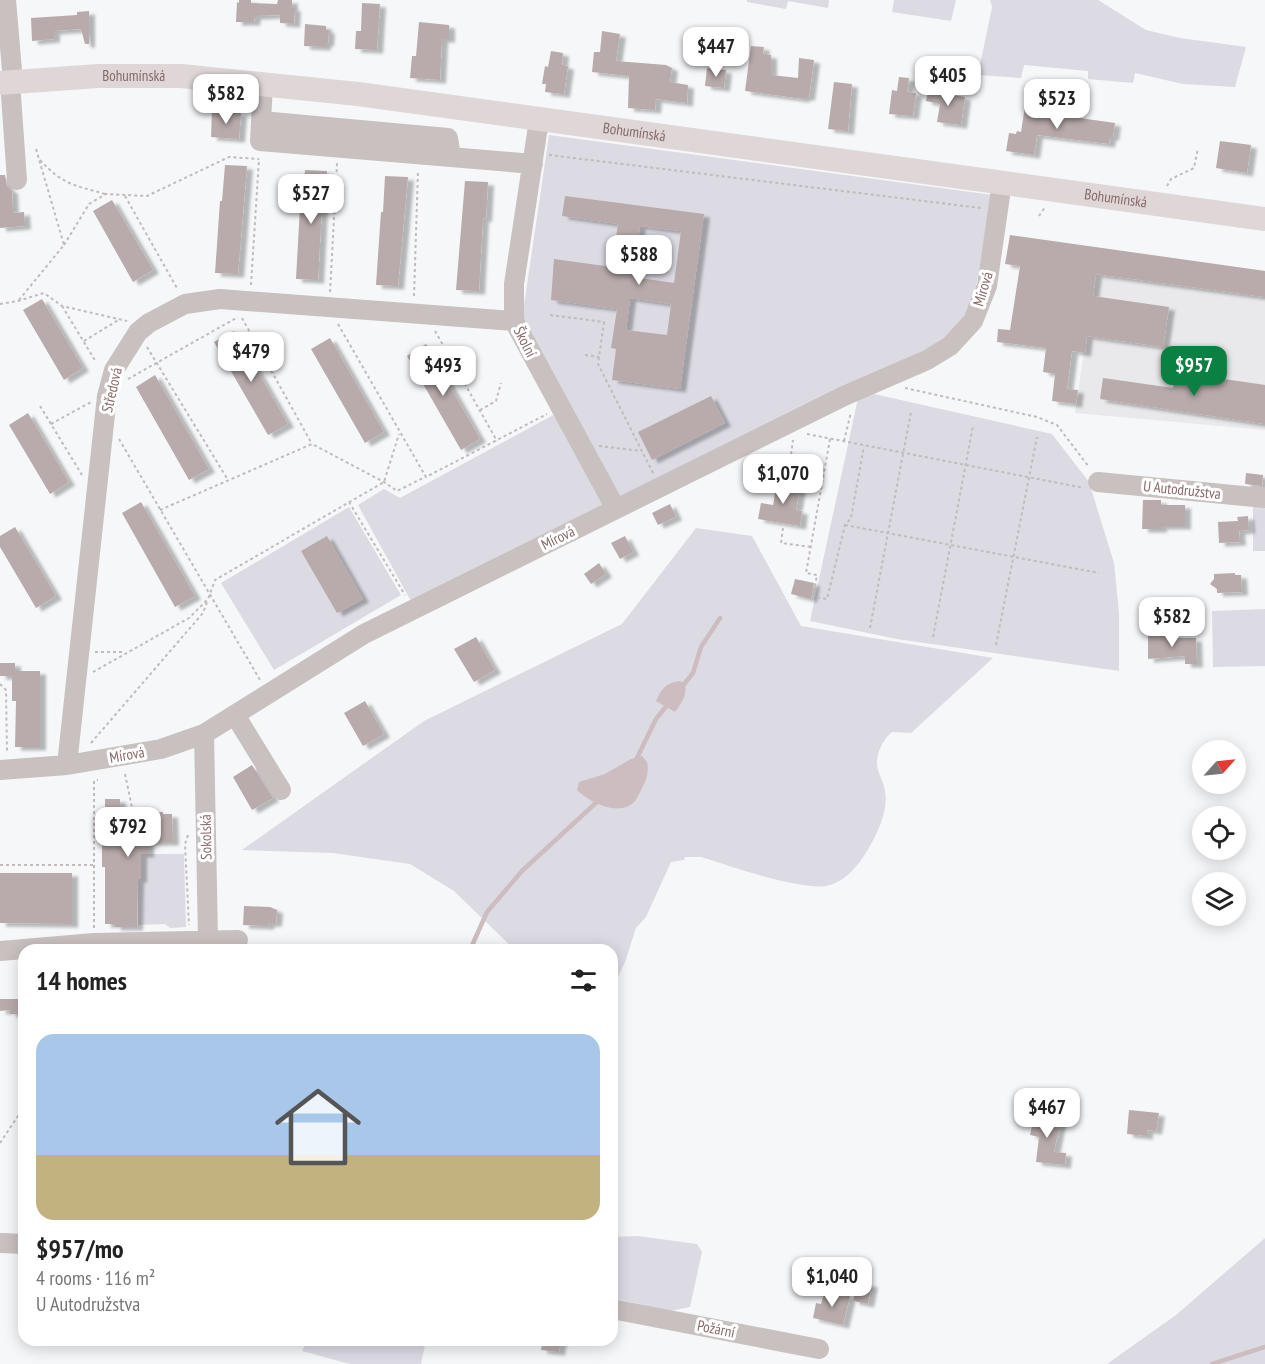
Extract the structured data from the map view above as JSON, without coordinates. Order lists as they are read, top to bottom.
{
  "streets": {
    "main road": ["Bohumínská"],
    "street": [
      "Mírová",
      "Školní",
      "Středová",
      "U Autodružstva",
      "Sokolská",
      "Požární"
    ]
  },
  "crossings": [
    ["Bohumínská", "Mírová"],
    ["Bohumínská", "Školní"],
    ["Mírová", "Školní"],
    ["Mírová", "Středová"],
    ["Mírová", "Sokolská"],
    ["Školní", "Středová"]
  ],
  "north": "top right",
  "page": {
    "price": [
      "$447",
      "$405",
      "$582",
      "$523",
      "$527",
      "$588",
      "$479",
      "$493",
      "$957",
      "$1,070",
      "$582",
      "$792",
      "$467",
      "$1,040"
    ],
    "heading": "14 homes",
    "list": [
      {
        "name": "$957/mo",
        "note": "4 rooms · 116 m² · U Autodružstva"
      }
    ]
  }
}
